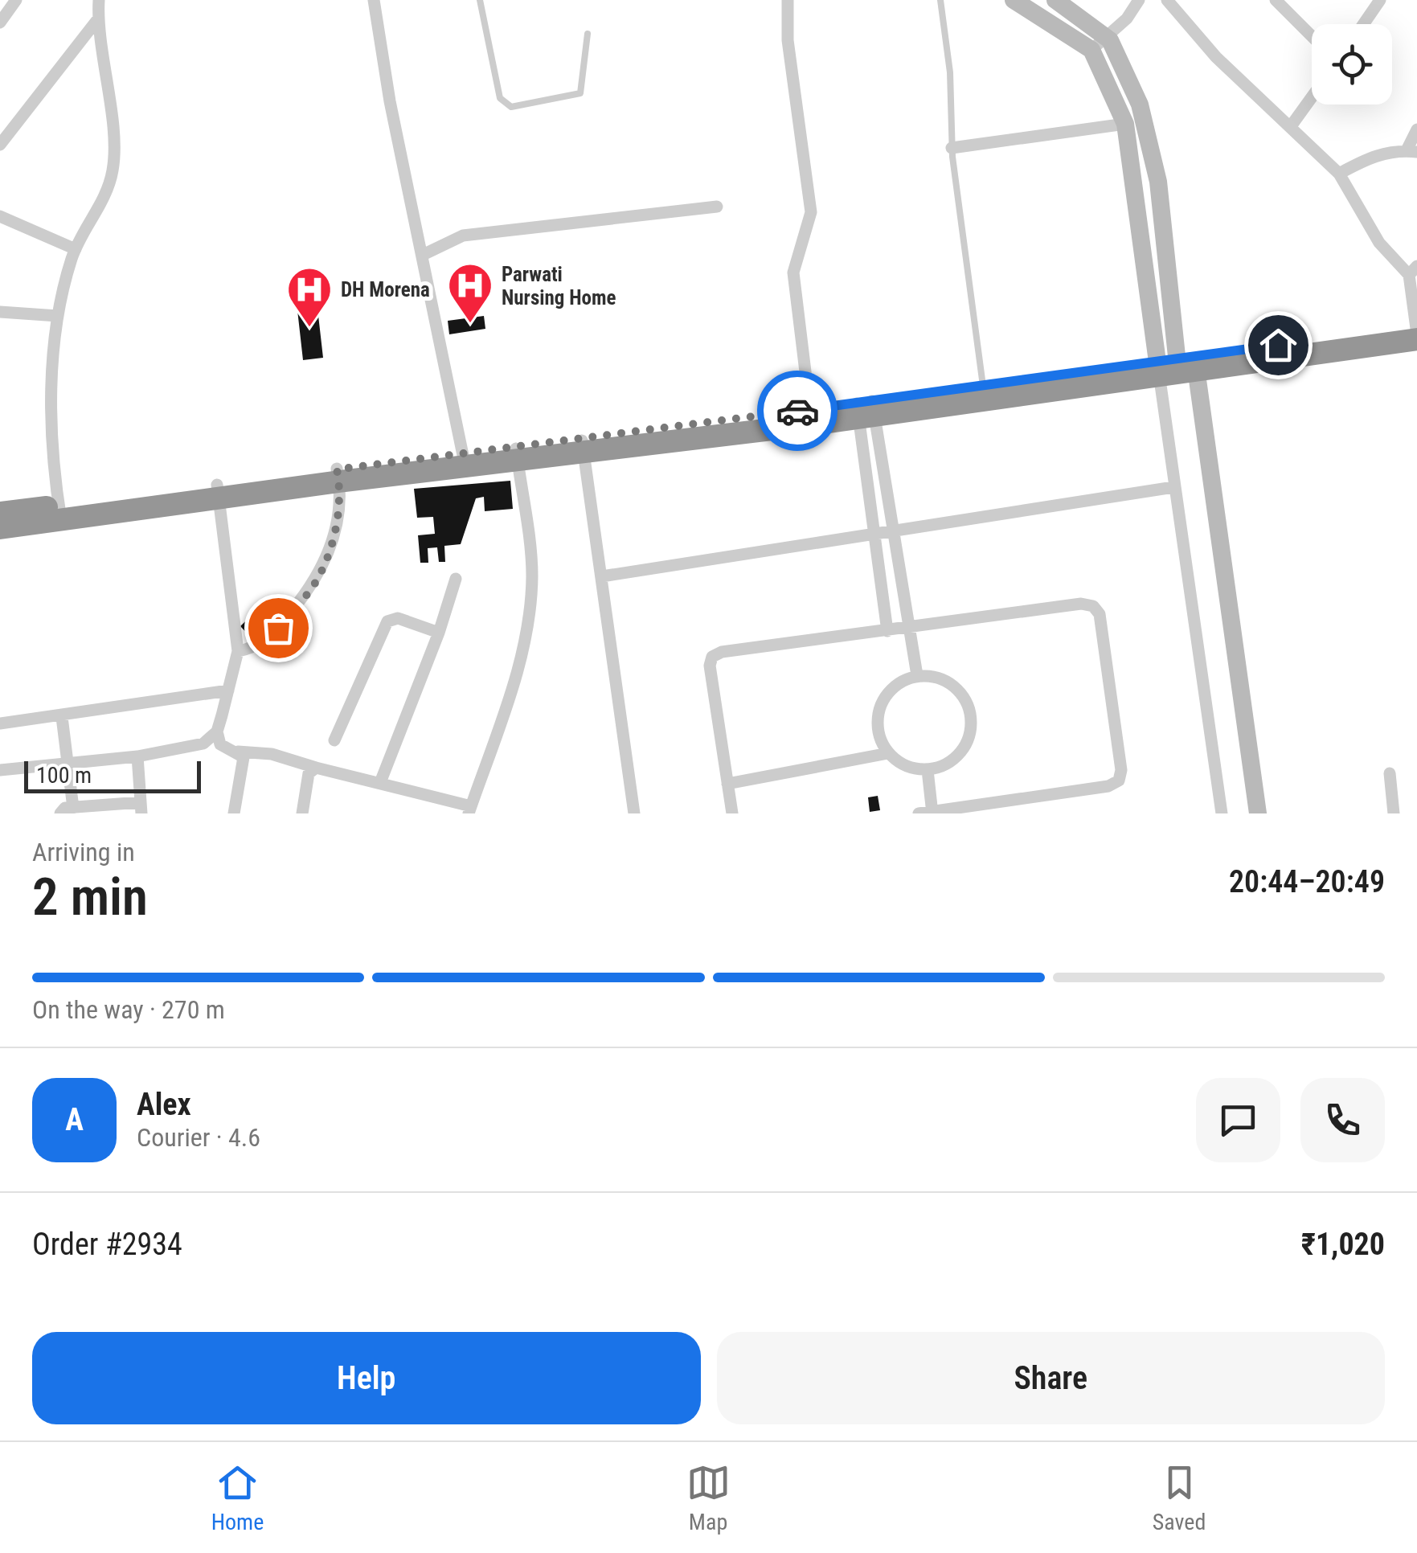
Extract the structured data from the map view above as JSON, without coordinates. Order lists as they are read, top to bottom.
{
  "places": {
    "hospital": ["Parwati Nursing Home", "DH Morena"]
  },
  "scale_bar": "100 m",
  "page": {
    "scale": "100 m",
    "heading": ["2 min", "Arriving in", "20:44–20:49"],
    "panel": [
      "Alex",
      "Courier · 4.6",
      "Order #2934",
      "₹1,020"
    ],
    "bar": "On the way · 270 m",
    "round": "A",
    "buttons": ["Help", "Share"],
    "tabs": ["Home", "Map", "Saved"]
  }
}
